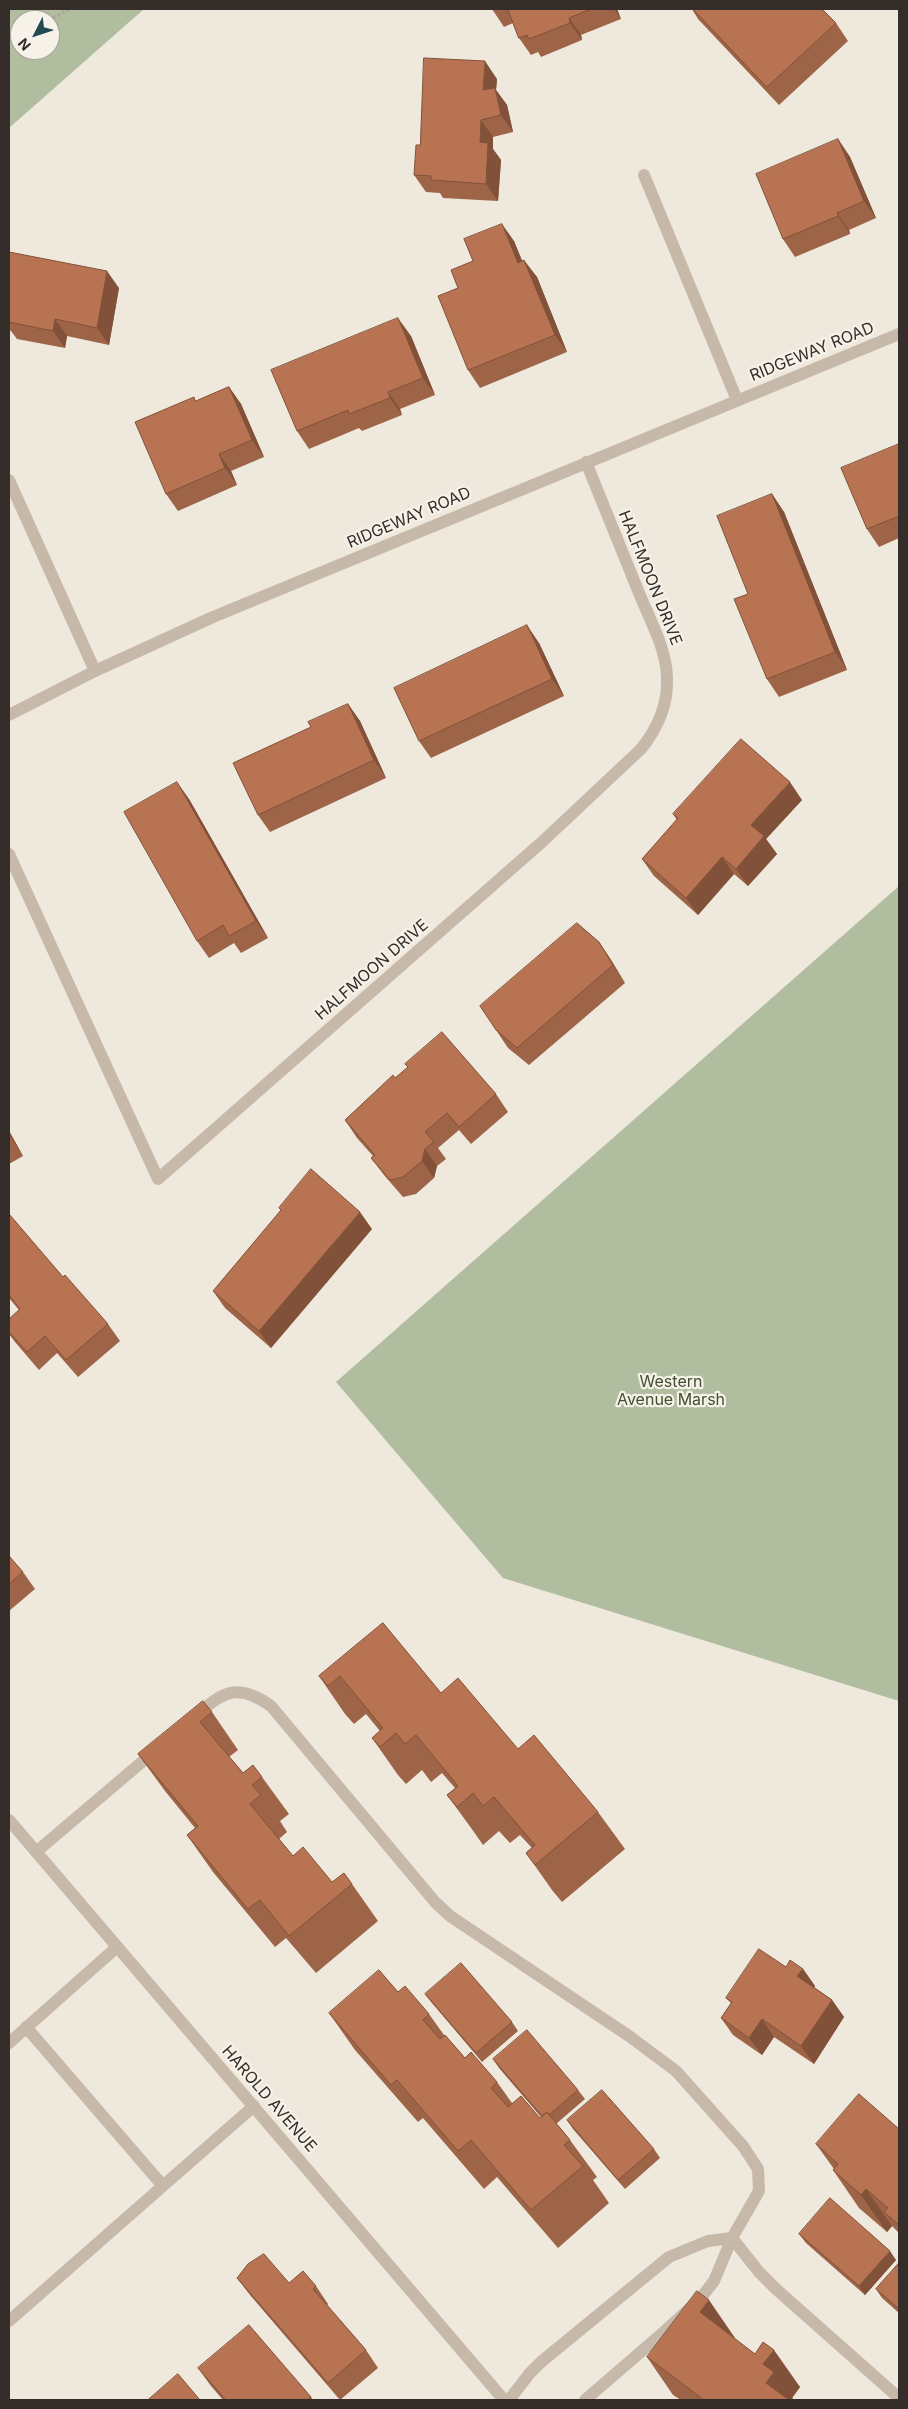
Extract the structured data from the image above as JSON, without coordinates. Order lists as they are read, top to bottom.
{
  "streets": {
    "street": ["RIDGEWAY ROAD", "HALFMOON DRIVE", "HAROLD AVENUE"]
  },
  "crossings": [
    ["RIDGEWAY ROAD", "HALFMOON DRIVE"]
  ],
  "parks": ["Western Avenue Marsh"],
  "north": "bottom left"
}
